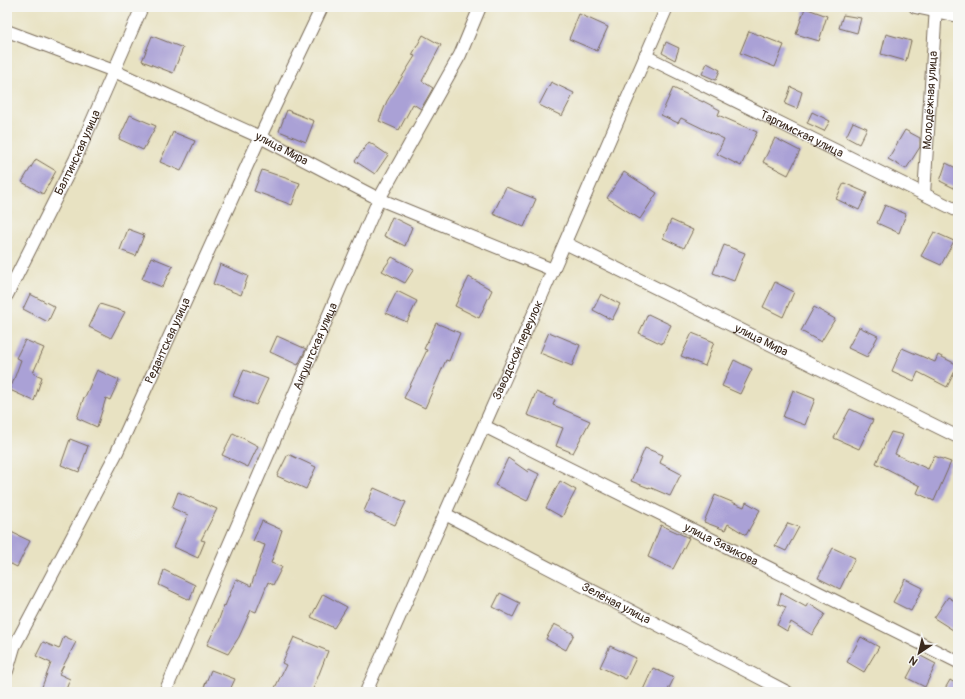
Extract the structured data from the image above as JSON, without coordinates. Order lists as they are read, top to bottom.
{
  "streets": {
    "street": [
      "Молодёжная улица",
      "Таргимская улица",
      "улица Мира",
      "Балтинская улица",
      "Редантская улица",
      "Ангуштская улица",
      "Заводской переулок",
      "улица Зязикова",
      "Зелёная улица"
    ]
  },
  "crossings": [
    ["Молодёжная улица", "Таргимская улица"],
    ["Таргимская улица", "Заводской переулок"],
    ["улица Мира", "Балтинская улица"],
    ["улица Мира", "Редантская улица"],
    ["улица Мира", "Ангуштская улица"],
    ["улица Мира", "Заводской переулок"],
    ["Заводской переулок", "улица Зязикова"],
    ["Заводской переулок", "Зелёная улица"]
  ],
  "north": "bottom left"
}
